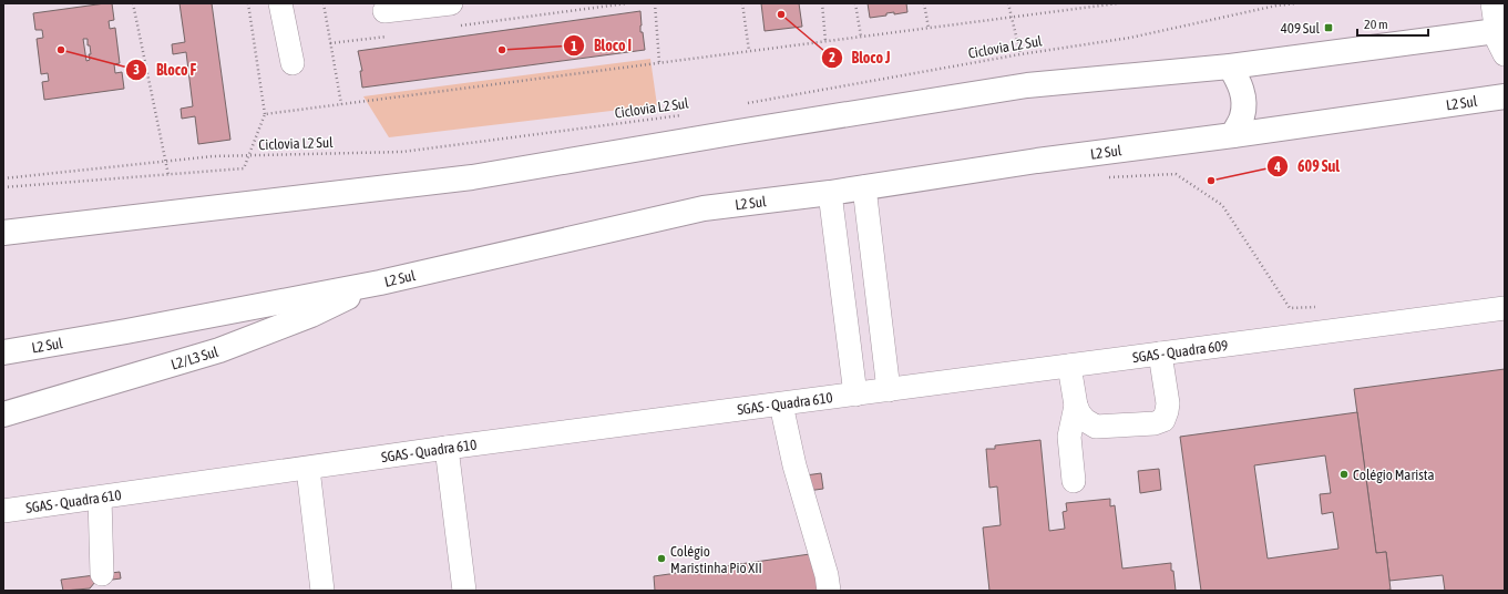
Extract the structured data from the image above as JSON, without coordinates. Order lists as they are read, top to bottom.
{
  "streets": {
    "main road": ["L2 Sul", "L2/L3 Sul"],
    "street": ["SGAS - Quadra 609", "SGAS - Quadra 610"],
    "path": ["Ciclovia L2 Sul"]
  },
  "crossings": [
    ["L2 Sul", "L2/L3 Sul"],
    ["SGAS - Quadra 609", "SGAS - Quadra 610"]
  ],
  "places": {
    "other": [
      "Bloco J",
      "Bloco F",
      "Bloco I",
      "609 Sul",
      "Colégio Marista",
      "Colégio Maristinha Pio XII"
    ],
    "transit": ["409 Sul"]
  },
  "scale_bar": "20 m"
}
